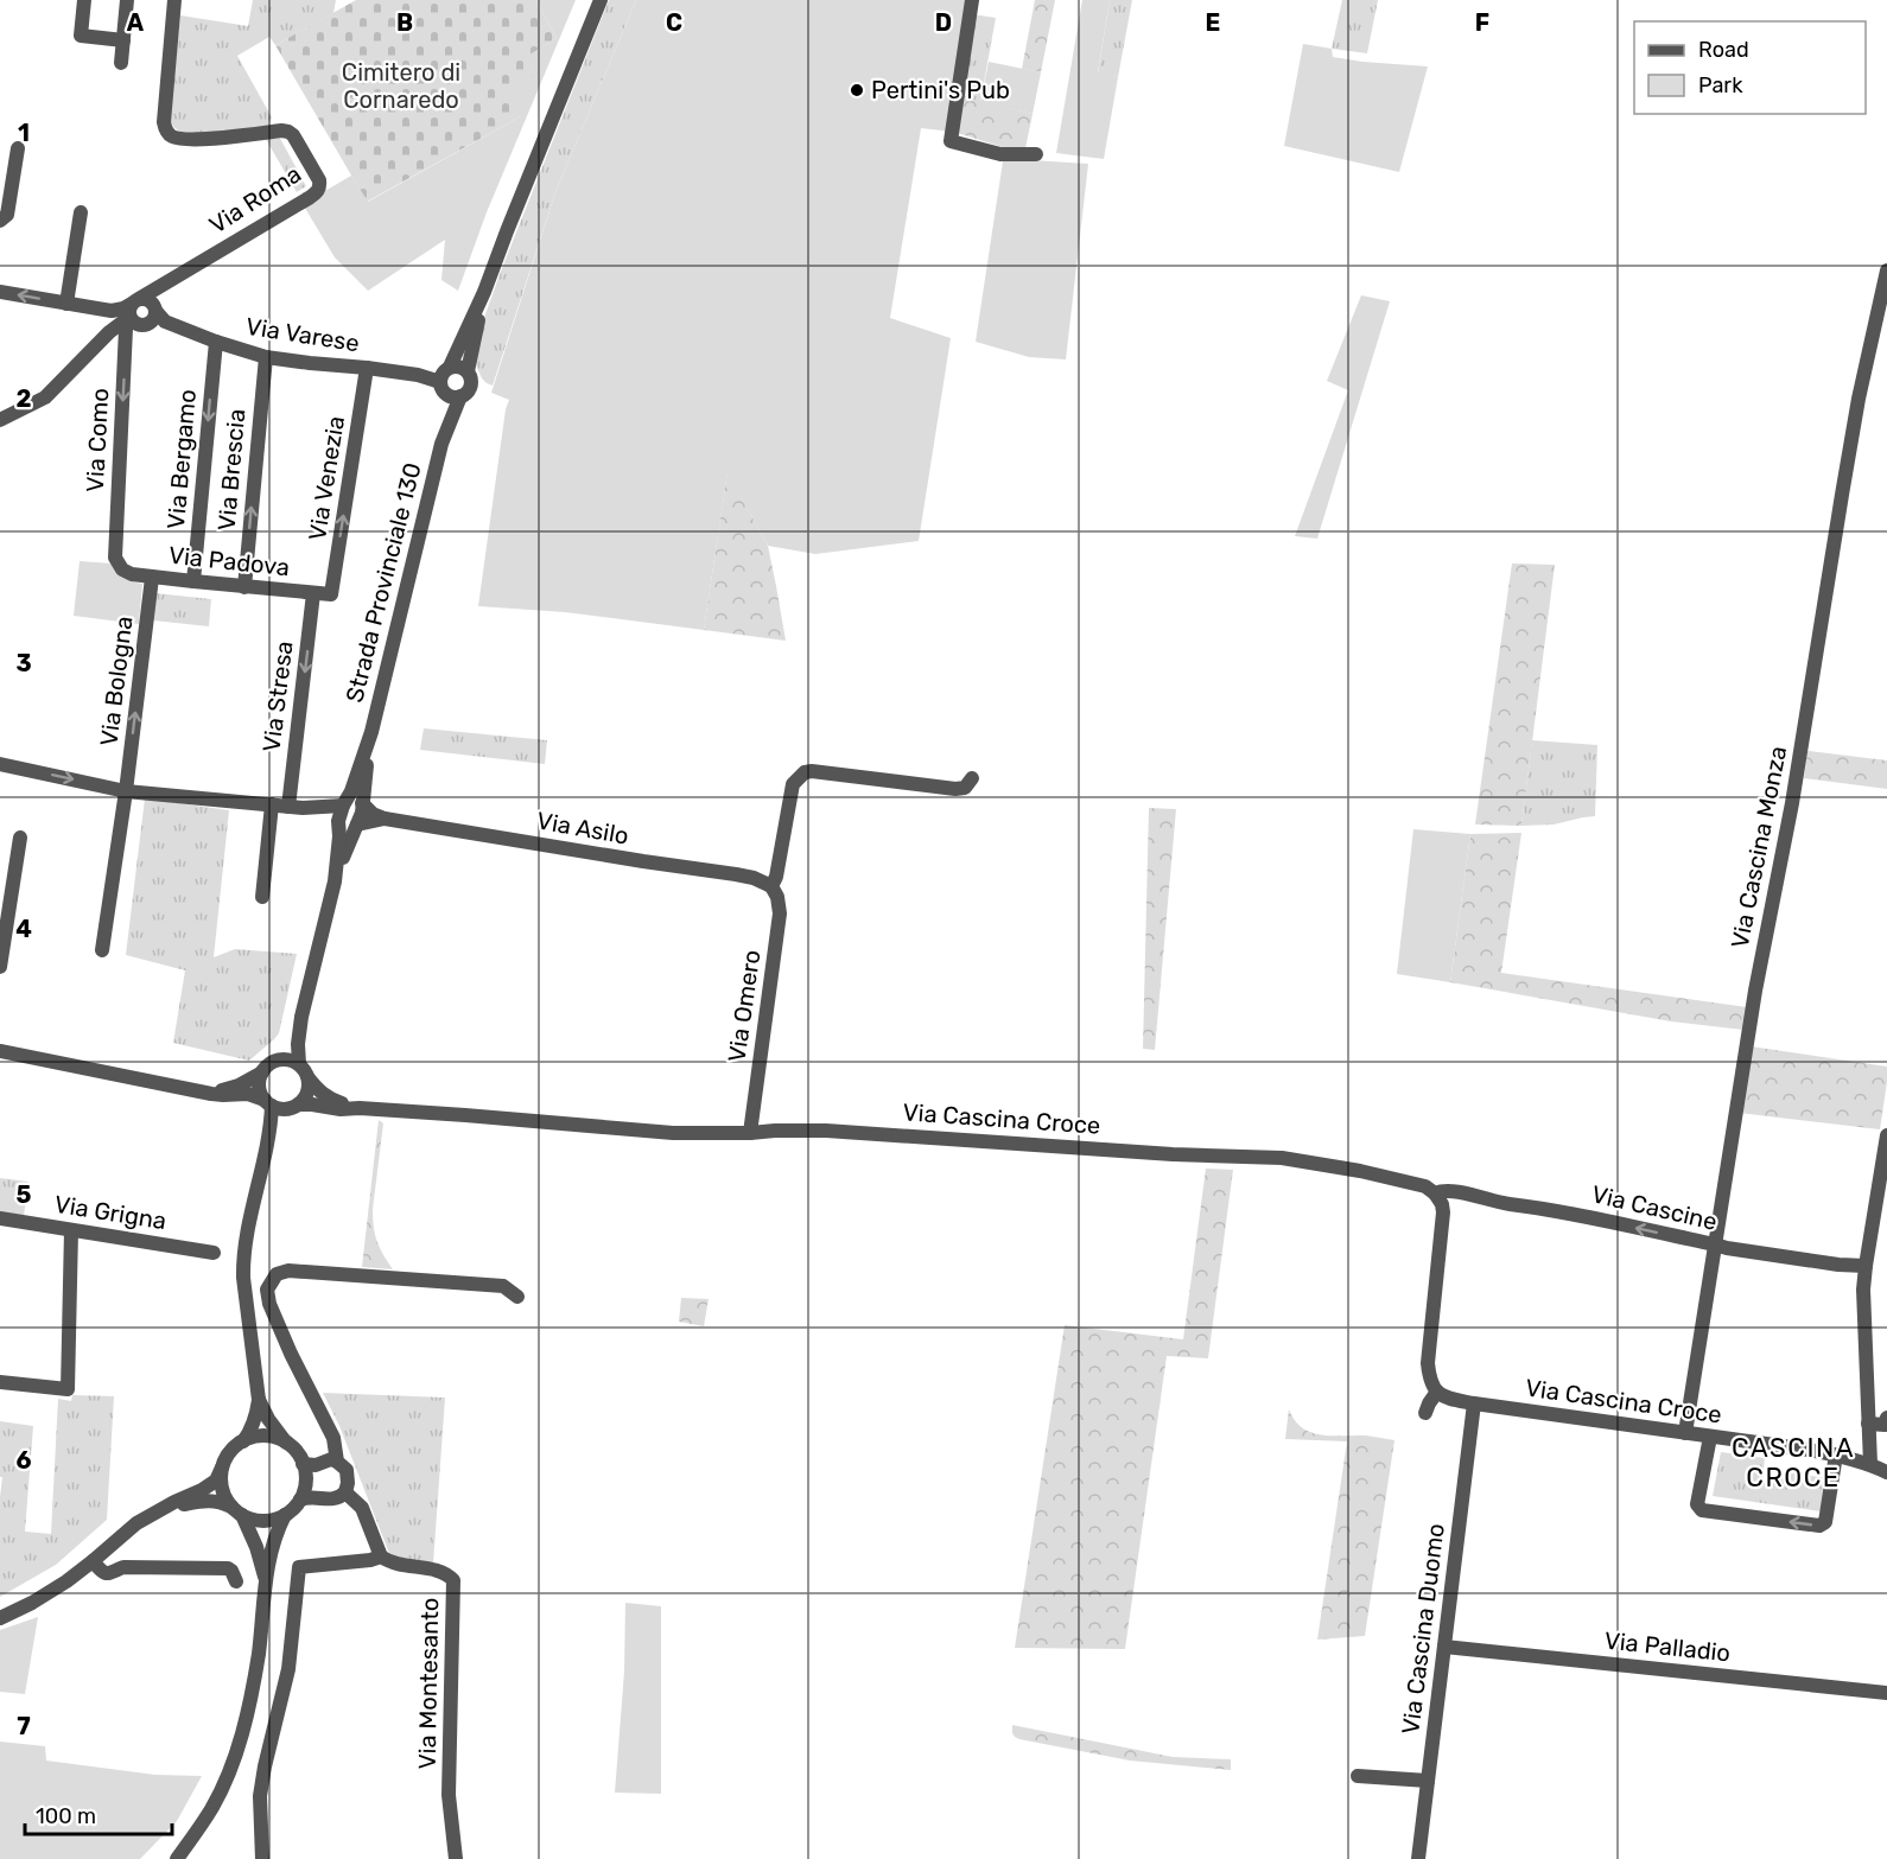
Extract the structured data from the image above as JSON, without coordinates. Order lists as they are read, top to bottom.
{
  "streets": {
    "street": [
      "Via Roma",
      "Via Varese",
      "Via Como",
      "Via Bergamo",
      "Via Brescia",
      "Via Venezia",
      "Via Padova",
      "Strada Provinciale 130",
      "Via Bologna",
      "Via Stresa",
      "Via Asilo",
      "Via Cascina Monza",
      "Via Omero",
      "Via Cascina Croce",
      "Via Cascine",
      "Via Grigna",
      "Via Cascina Duomo",
      "Via Palladio",
      "Via Montesanto"
    ]
  },
  "crossings": [
    ["Via Roma", "Via Varese"],
    ["Via Roma", "Via Como"],
    ["Via Varese", "Via Como"],
    ["Via Varese", "Via Bergamo"],
    ["Via Varese", "Via Brescia"],
    ["Via Varese", "Via Venezia"],
    ["Via Varese", "Strada Provinciale 130"],
    ["Via Como", "Via Padova"],
    ["Via Bergamo", "Via Padova"],
    ["Via Brescia", "Via Padova"],
    ["Via Venezia", "Via Padova"],
    ["Via Padova", "Via Bologna"],
    ["Via Padova", "Via Stresa"],
    ["Strada Provinciale 130", "Via Asilo"],
    ["Strada Provinciale 130", "Via Cascina Croce"],
    ["Via Asilo", "Via Omero"],
    ["Via Cascina Monza", "Via Cascina Croce"],
    ["Via Cascina Monza", "Via Cascine"],
    ["Via Omero", "Via Cascina Croce"],
    ["Via Cascina Croce", "Via Cascine"],
    ["Via Cascina Croce", "Via Cascina Duomo"],
    ["Via Cascina Duomo", "Via Palladio"]
  ],
  "one_way": [
    "Via Como",
    "Via Bergamo",
    "Via Brescia",
    "Via Venezia",
    "Via Bologna",
    "Via Stresa",
    "Via Cascine"
  ],
  "districts": ["CASCINA CROCE"],
  "parks": ["Cimitero di Cornaredo"],
  "places": ["Pertini's Pub"],
  "legend": ["Road", "Park"],
  "scale_bar": "100 m",
  "grid": {
    "columns": [
      "A",
      "B",
      "C",
      "D",
      "E",
      "F"
    ],
    "rows": [
      "1",
      "2",
      "3",
      "4",
      "5",
      "6",
      "7"
    ]
  }
}
